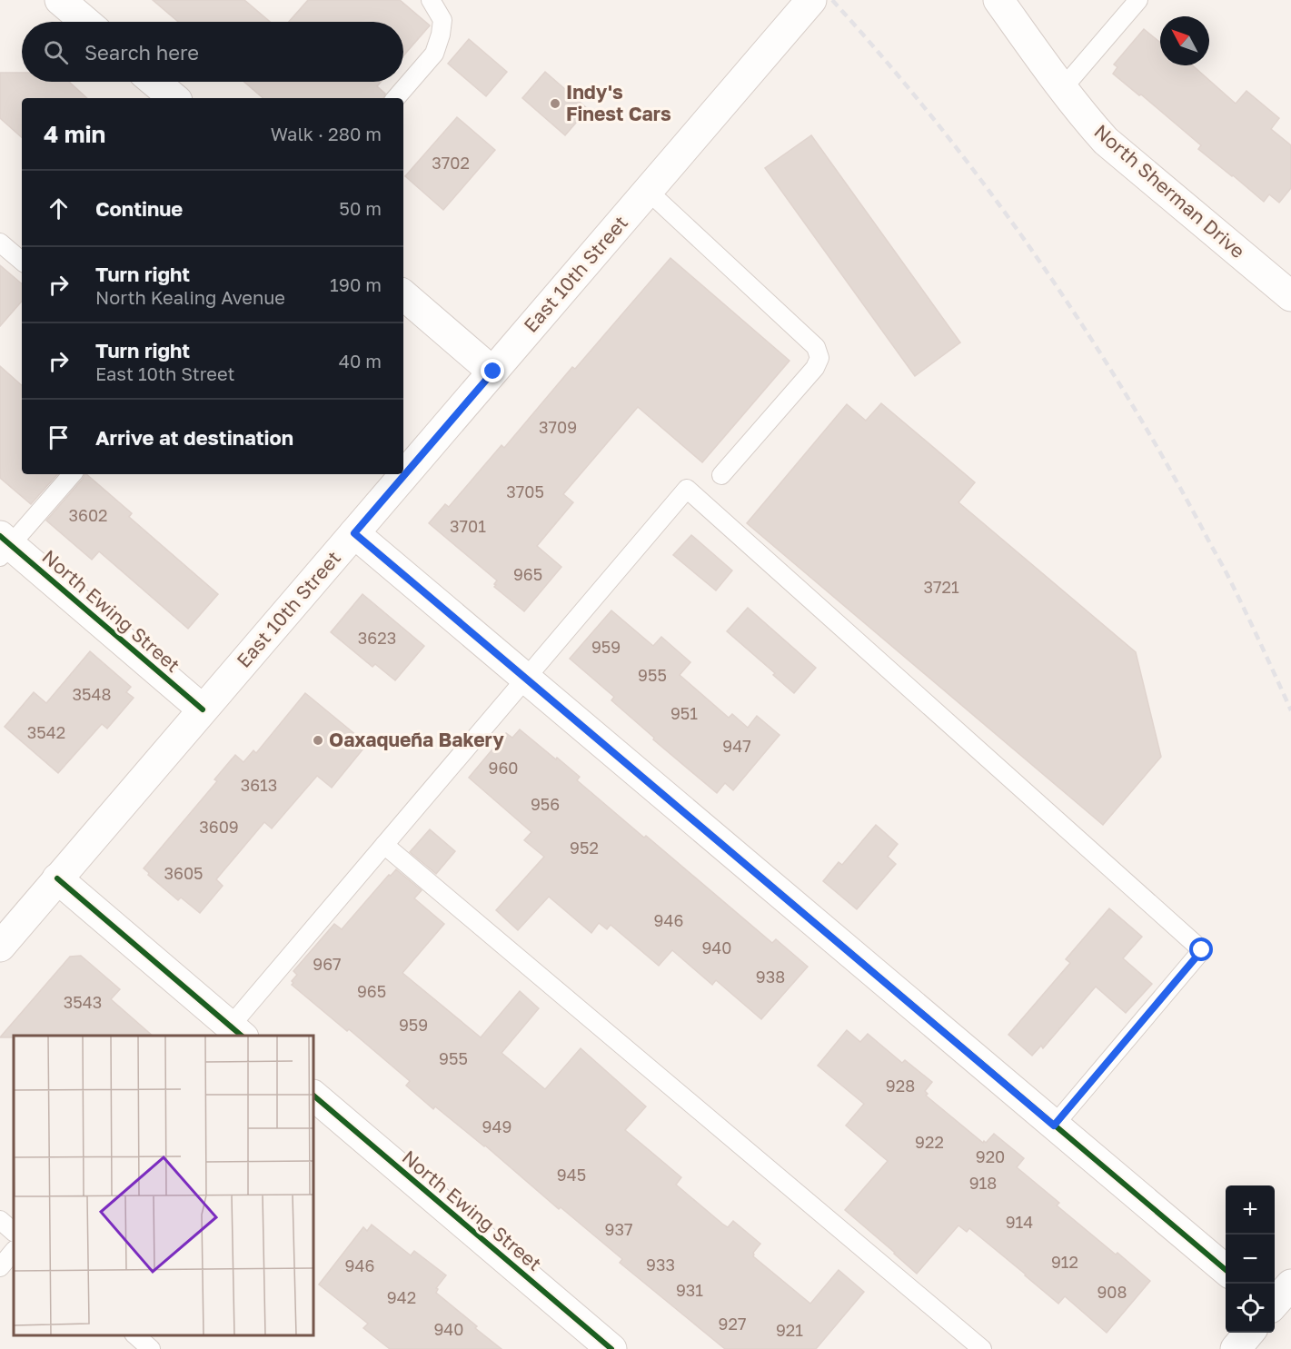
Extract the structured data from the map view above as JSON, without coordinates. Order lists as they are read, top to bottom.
{
  "streets": {
    "street": ["North Sherman Drive", "East 10th Street", "North Ewing Street"]
  },
  "crossings": [
    ["East 10th Street", "North Ewing Street"]
  ],
  "places": ["Indy's Finest Cars", "Oaxaqueña Bakery"],
  "house_numbers": [
    "3702",
    "3709",
    "3705",
    "3602",
    "3701",
    "965",
    "3721",
    "3623",
    "959",
    "955",
    "3548",
    "951",
    "3542",
    "947",
    "960",
    "3613",
    "956",
    "3609",
    "952",
    "3605",
    "946",
    "940",
    "967",
    "938",
    "965",
    "3543",
    "959",
    "955",
    "928",
    "949",
    "922",
    "920",
    "945",
    "918",
    "914",
    "937",
    "912",
    "933",
    "946",
    "931",
    "908",
    "942",
    "927",
    "940",
    "921"
  ],
  "north": "top left",
  "page": {
    "search": "Search here",
    "heading": ["4 min", "Walk · 280 m"],
    "list": [
      ["Continue", "50 m"],
      ["Turn right", "North Kealing Avenue", "190 m"],
      ["Turn right", "East 10th Street", "40 m"],
      "Arrive at destination"
    ],
    "map_buttons": ["+", "−"]
  }
}
